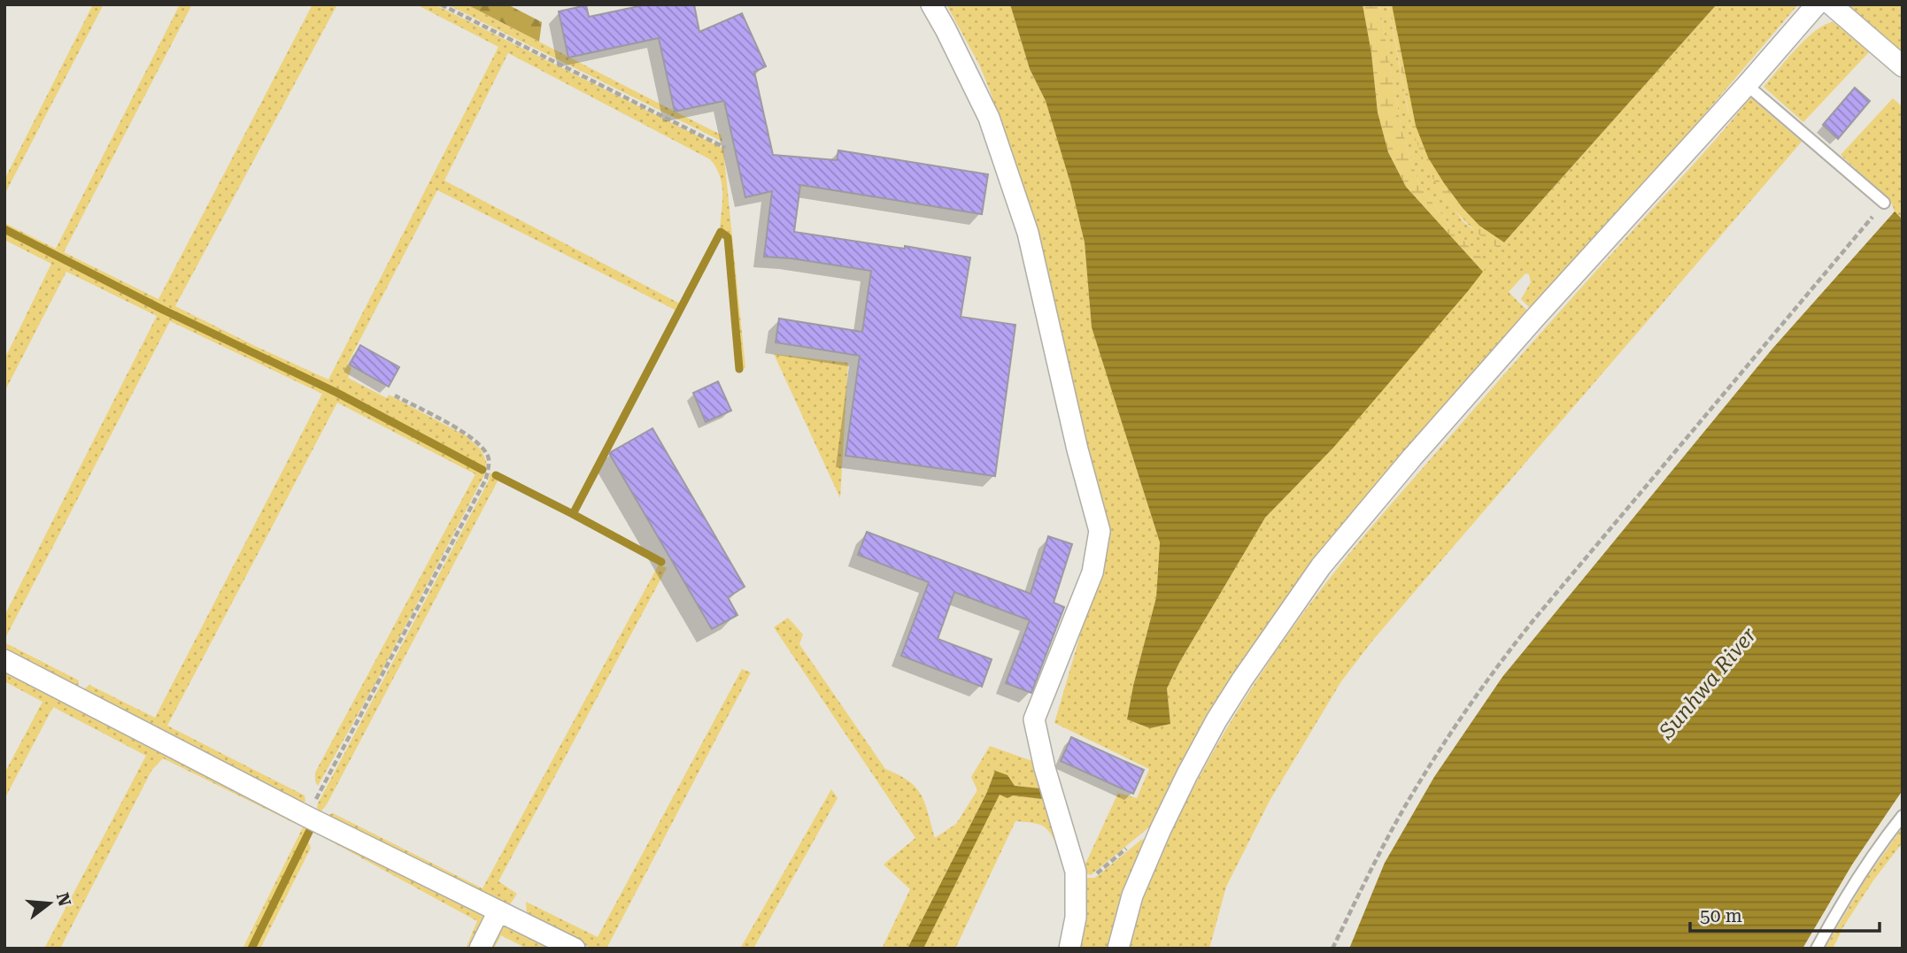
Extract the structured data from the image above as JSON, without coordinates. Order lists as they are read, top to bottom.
{
  "water": ["Sunhwa River"],
  "scale_bar": "50 m",
  "north": "right"
}
